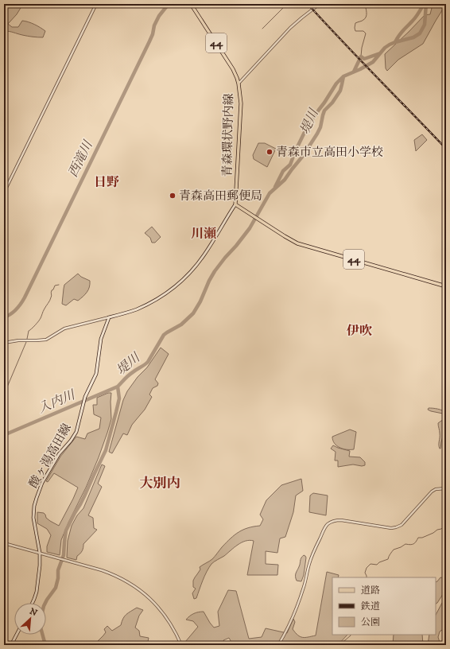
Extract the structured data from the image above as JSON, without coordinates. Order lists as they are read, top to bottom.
{
  "streets": {
    "main road": ["44", "青森環状野内線", "酸ヶ湯高田線"]
  },
  "crossings": [
    ["44", "青森環状野内線"]
  ],
  "districts": [
    "日野",
    "川瀬",
    "伊吹",
    "大別内"
  ],
  "water": ["堤川", "西滝川", "入内川"],
  "places": ["青森市立高田小学校", "青森高田郵便局"],
  "legend": ["道路", "鉄道", "公園"],
  "north": "top right"
}
